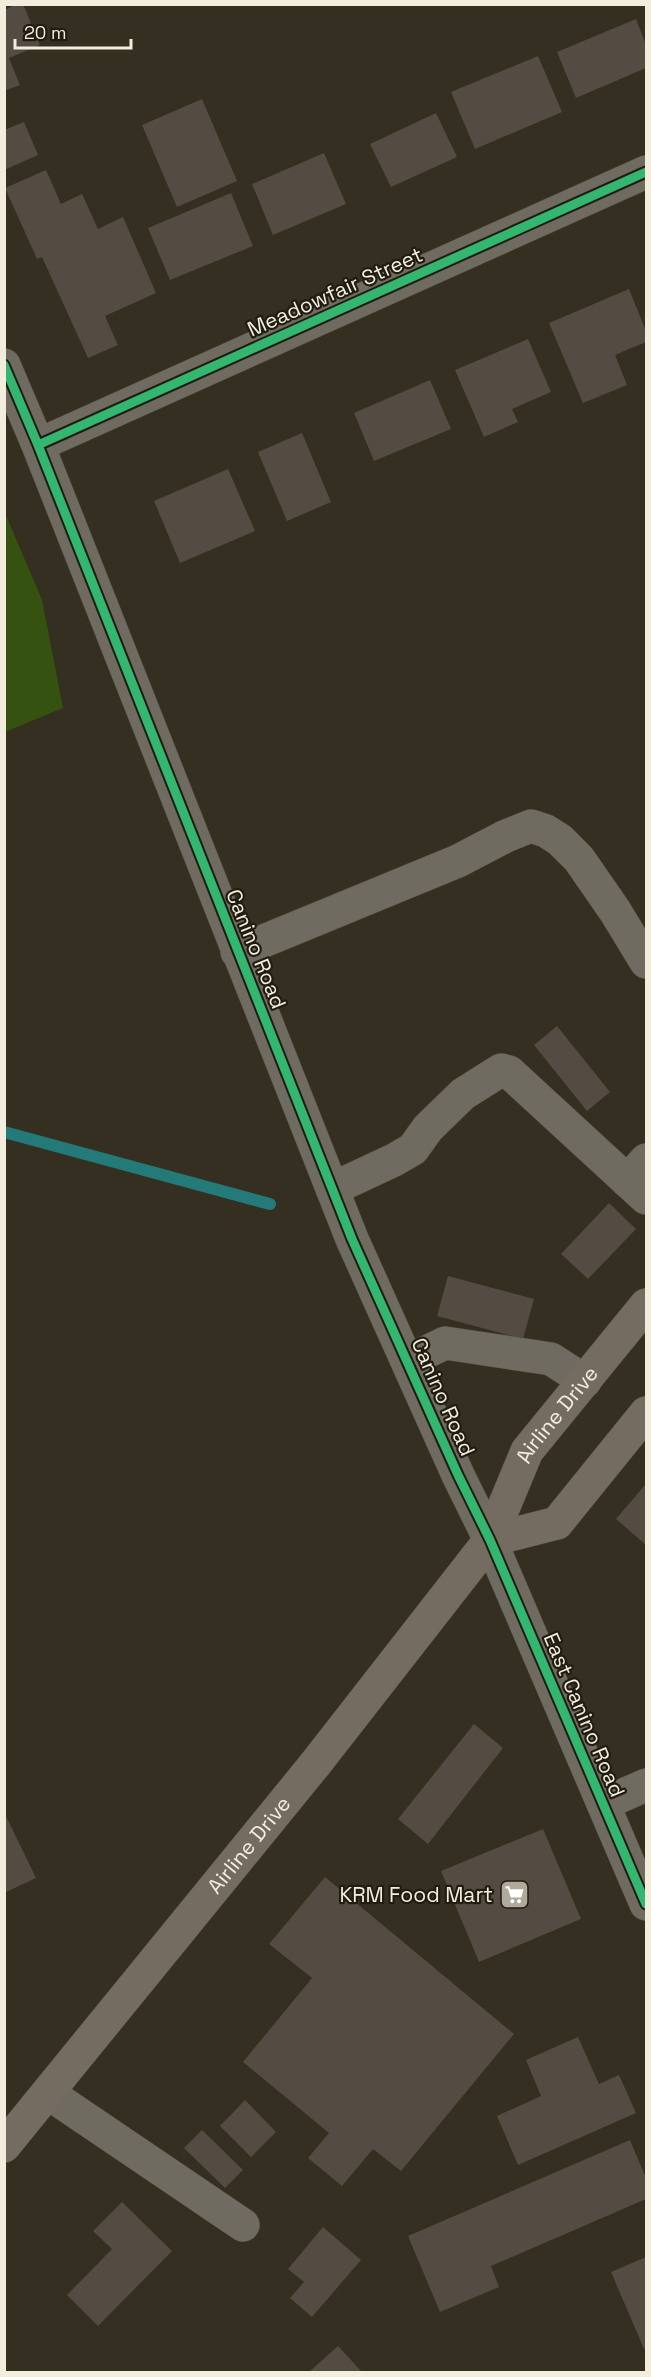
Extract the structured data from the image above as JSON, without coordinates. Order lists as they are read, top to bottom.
{
  "streets": {
    "main road": ["Airline Drive"],
    "street": ["Meadowfair Street", "Canino Road", "East Canino Road"]
  },
  "crossings": [
    ["Meadowfair Street", "Canino Road"],
    ["Canino Road", "Airline Drive"],
    ["Canino Road", "East Canino Road"],
    ["Airline Drive", "East Canino Road"]
  ],
  "places": {
    "supermarket": ["KRM Food Mart"]
  },
  "scale_bar": "20 m"
}
